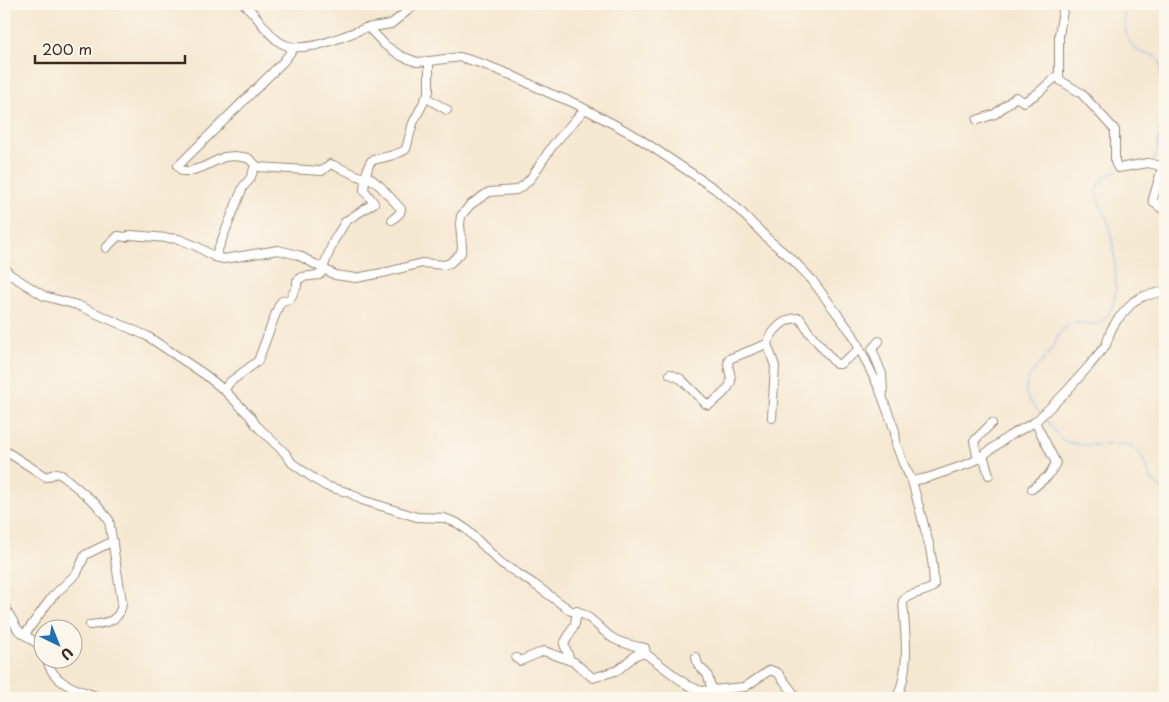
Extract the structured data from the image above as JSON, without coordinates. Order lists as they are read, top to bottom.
{
  "scale_bar": "200 m",
  "north": "bottom right"
}
